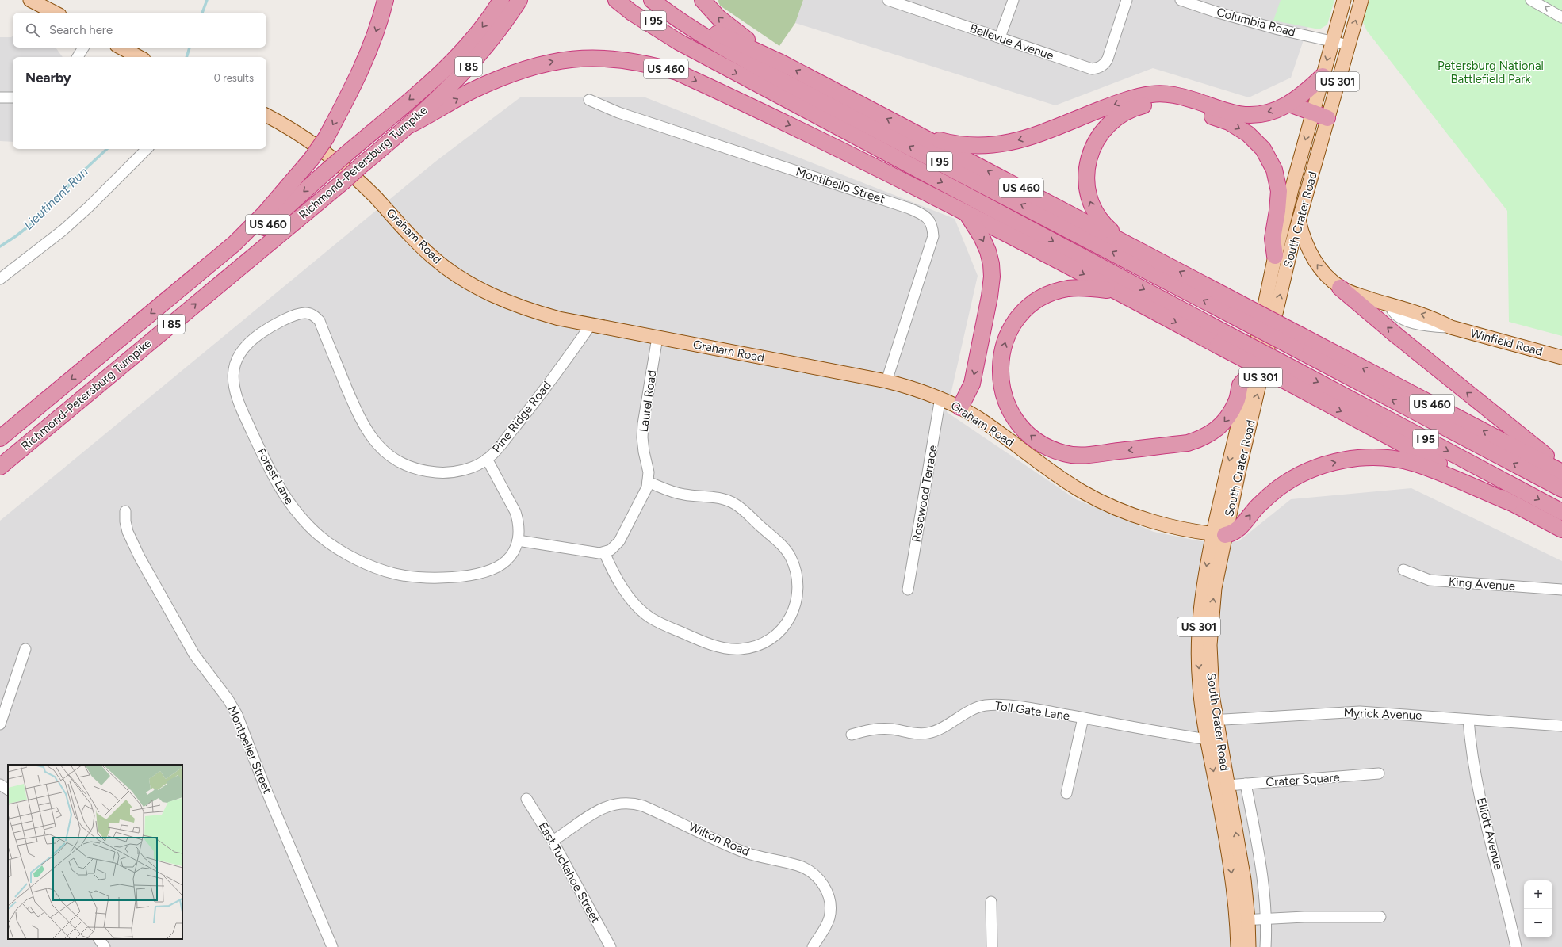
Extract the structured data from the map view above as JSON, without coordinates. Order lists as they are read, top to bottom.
{
  "streets": {
    "highway": [
      "I 95",
      "I 85",
      "US 460",
      "Richmond-Petersburg Turnpike"
    ],
    "main road": [
      "US 301",
      "South Crater Road",
      "Graham Road",
      "Winfield Road"
    ],
    "street": [
      "Columbia Road",
      "Bellevue Avenue",
      "Montibello Street",
      "Laurel Road",
      "Pine Ridge Road",
      "Forest Lane",
      "Rosewood Terrace",
      "King Avenue",
      "Toll Gate Lane",
      "Myrick Avenue",
      "Montpelier Street",
      "Crater Square",
      "Elliott Avenue",
      "Wilton Road",
      "East Tuckahoe Street"
    ]
  },
  "crossings": [
    ["I 95", "US 460"],
    ["Columbia Road", "South Crater Road"],
    ["US 460", "Richmond-Petersburg Turnpike"],
    ["Montibello Street", "Graham Road"],
    ["South Crater Road", "Graham Road"],
    ["South Crater Road", "Winfield Road"],
    ["South Crater Road", "Toll Gate Lane"],
    ["South Crater Road", "Myrick Avenue"],
    ["South Crater Road", "Crater Square"],
    ["Graham Road", "Laurel Road"],
    ["Graham Road", "Pine Ridge Road"],
    ["Graham Road", "Rosewood Terrace"],
    ["Pine Ridge Road", "Forest Lane"],
    ["Myrick Avenue", "Elliott Avenue"],
    ["Wilton Road", "East Tuckahoe Street"]
  ],
  "water": ["Lieutinant Run"],
  "parks": ["Petersburg National Battlefield Park"],
  "page": {
    "search": "Search here",
    "heading": ["Nearby", "0 results"],
    "map_buttons": ["+", "−"]
  }
}
